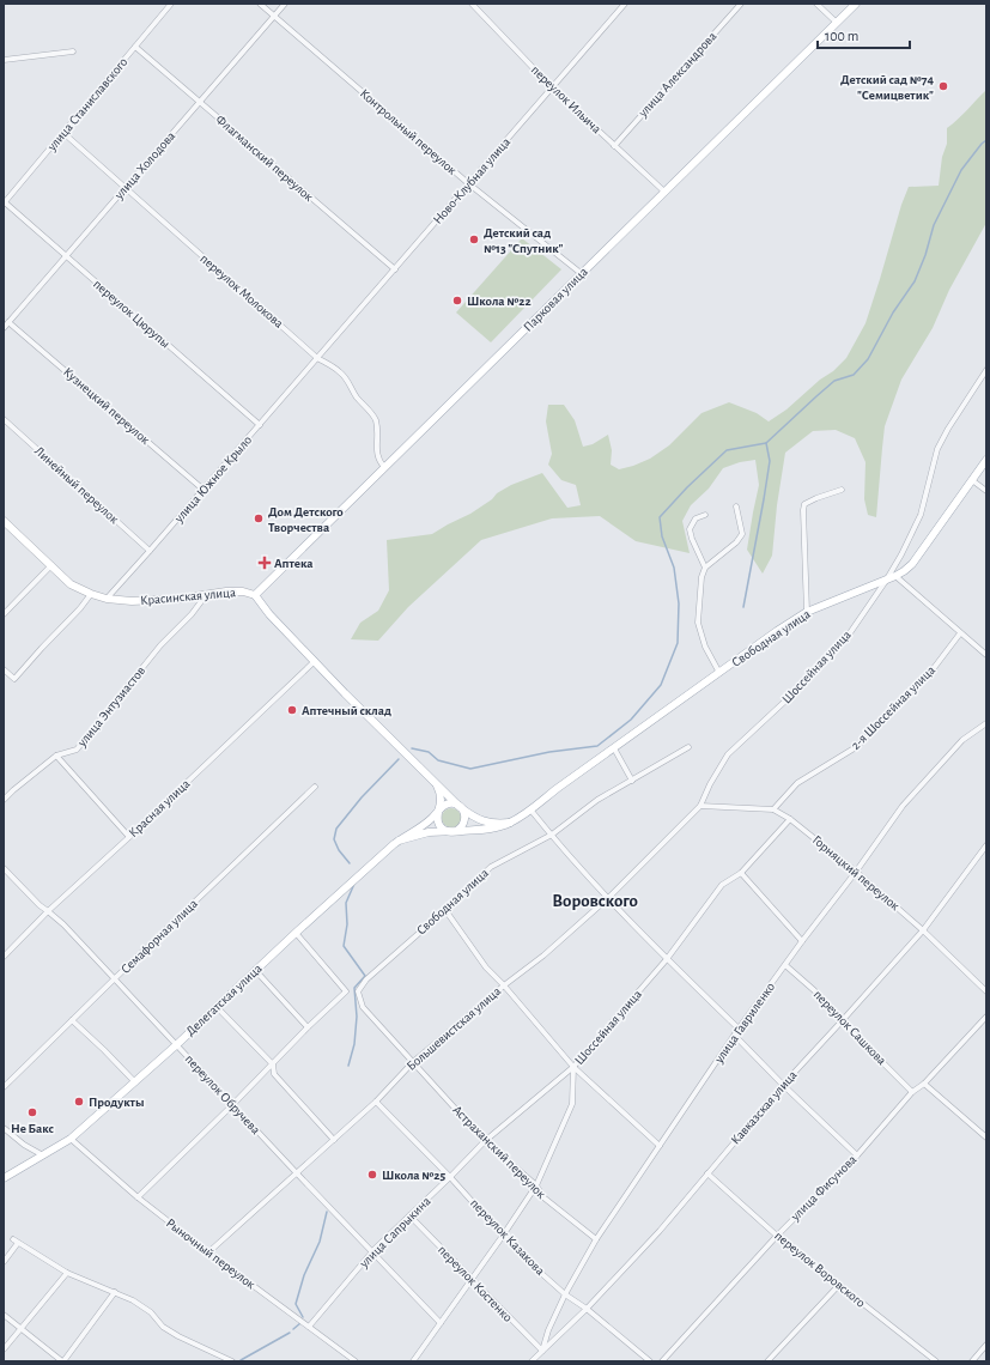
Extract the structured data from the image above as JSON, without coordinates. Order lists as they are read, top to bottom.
{
  "streets": {
    "main road": [
      "Парковая улица",
      "Красинская улица",
      "Свободная улица",
      "Шоссейная улица",
      "Делегатская улица"
    ],
    "street": [
      "улица Александрова",
      "переулок Ильича",
      "улица Станиславского",
      "Контрольный переулок",
      "Флагманский переулок",
      "улица Холодова",
      "Ново-Клубная улица",
      "переулок Молокова",
      "переулок Цюрупы",
      "Кузнецкий переулок",
      "улица Южное Крыло",
      "Линейный переулок",
      "улица Энтузиастов",
      "2-я Шоссейная улица",
      "Красная улица",
      "Горняцкий переулок",
      "Семафорная улица",
      "улица Гавриленко",
      "переулок Сашкова",
      "Большевистская улица",
      "переулок Обручева",
      "Кавказская улица",
      "Астраханский переулок",
      "улица Фисунова",
      "улица Сапрыкина",
      "переулок Казакова",
      "Рыночный переулок",
      "переулок Воровского",
      "переулок Костенко"
    ]
  },
  "crossings": [
    ["улица Александрова", "переулок Ильича"],
    ["переулок Ильича", "Ново-Клубная улица"],
    ["переулок Ильича", "Парковая улица"],
    ["улица Станиславского", "Флагманский переулок"],
    ["улица Станиславского", "переулок Молокова"],
    ["улица Станиславского", "переулок Цюрупы"],
    ["Контрольный переулок", "улица Холодова"],
    ["Контрольный переулок", "Ново-Клубная улица"],
    ["Контрольный переулок", "Парковая улица"],
    ["Флагманский переулок", "улица Холодова"],
    ["Флагманский переулок", "Ново-Клубная улица"],
    ["улица Холодова", "переулок Молокова"],
    ["улица Холодова", "переулок Цюрупы"],
    ["улица Холодова", "Кузнецкий переулок"],
    ["Ново-Клубная улица", "переулок Молокова"],
    ["Ново-Клубная улица", "улица Южное Крыло"],
    ["переулок Молокова", "Парковая улица"],
    ["переулок Молокова", "улица Южное Крыло"],
    ["Парковая улица", "Красинская улица"],
    ["переулок Цюрупы", "улица Южное Крыло"],
    ["Кузнецкий переулок", "улица Южное Крыло"],
    ["улица Южное Крыло", "Линейный переулок"],
    ["улица Южное Крыло", "Красинская улица"],
    ["Красинская улица", "Свободная улица"],
    ["Красинская улица", "улица Энтузиастов"],
    ["Красинская улица", "Красная улица"],
    ["Красинская улица", "Делегатская улица"],
    ["Свободная улица", "Шоссейная улица"],
    ["Свободная улица", "Делегатская улица"],
    ["Свободная улица", "Астраханский переулок"],
    ["Шоссейная улица", "Горняцкий переулок"],
    ["Шоссейная улица", "Большевистская улица"],
    ["Шоссейная улица", "переулок Обручева"],
    ["Шоссейная улица", "Астраханский переулок"],
    ["Шоссейная улица", "улица Сапрыкина"],
    ["Шоссейная улица", "переулок Казакова"],
    ["Шоссейная улица", "переулок Костенко"],
    ["2-я Шоссейная улица", "Горняцкий переулок"],
    ["Красная улица", "переулок Обручева"],
    ["Горняцкий переулок", "улица Гавриленко"],
    ["Горняцкий переулок", "Большевистская улица"],
    ["Горняцкий переулок", "Кавказская улица"],
    ["Семафорная улица", "переулок Обручева"],
    ["Делегатская улица", "переулок Обручева"],
    ["Делегатская улица", "Рыночный переулок"],
    ["улица Гавриленко", "переулок Сашкова"],
    ["улица Гавриленко", "Кавказская улица"],
    ["улица Гавриленко", "Астраханский переулок"],
    ["улица Гавриленко", "переулок Казакова"],
    ["улица Гавриленко", "переулок Костенко"],
    ["переулок Сашкова", "Кавказская улица"],
    ["переулок Сашкова", "улица Фисунова"],
    ["Большевистская улица", "переулок Обручева"],
    ["Большевистская улица", "Астраханский переулок"],
    ["Большевистская улица", "переулок Казакова"],
    ["Большевистская улица", "Рыночный переулок"],
    ["переулок Обручева", "улица Сапрыкина"],
    ["Кавказская улица", "переулок Казакова"],
    ["Кавказская улица", "переулок Воровского"],
    ["Кавказская улица", "переулок Костенко"],
    ["Астраханский переулок", "улица Сапрыкина"],
    ["улица Фисунова", "переулок Воровского"],
    ["улица Сапрыкина", "переулок Казакова"],
    ["улица Сапрыкина", "Рыночный переулок"],
    ["улица Сапрыкина", "переулок Костенко"]
  ],
  "districts": ["Воровского"],
  "places": {
    "other": [
      "Детский сад №74 \"Семицветик\"",
      "Детский сад №13 \"Спутник\"",
      "Школа №22",
      "Дом Детского Творчества",
      "Аптечный склад",
      "Продукты",
      "Не Бакс",
      "Школа №25"
    ],
    "health": ["Аптека"]
  },
  "scale_bar": "100 m"
}
